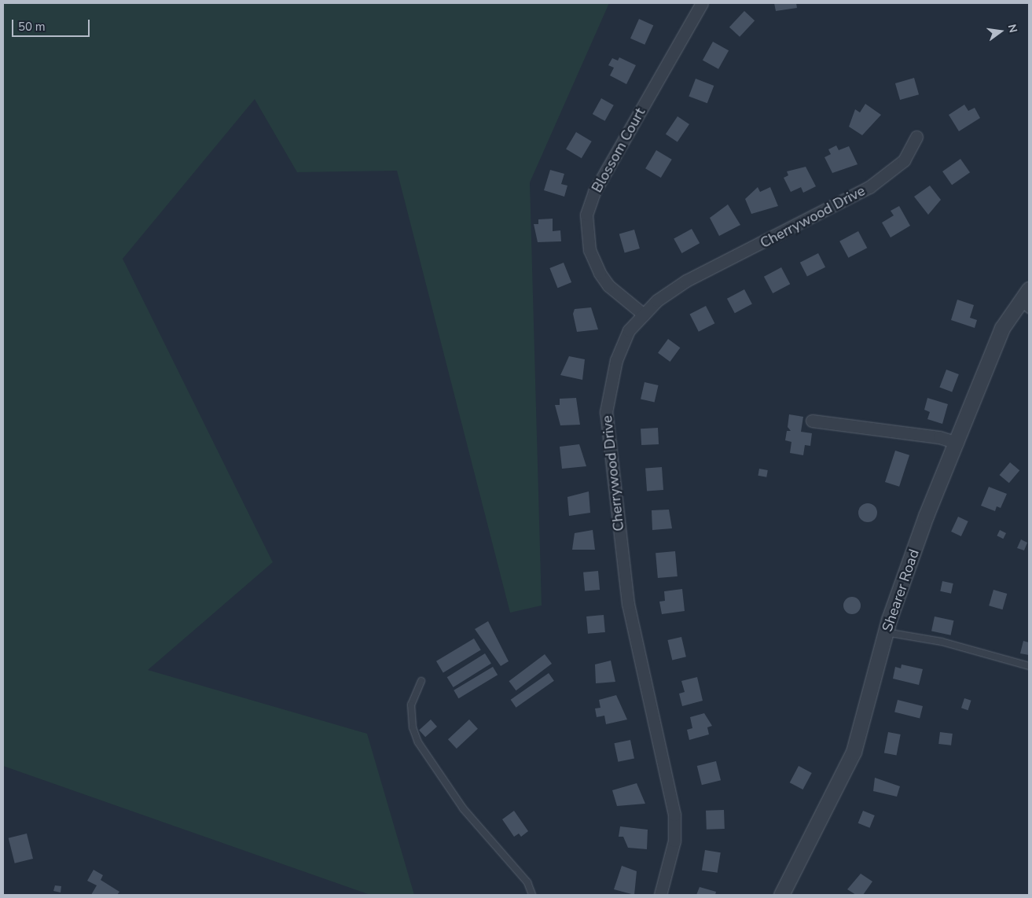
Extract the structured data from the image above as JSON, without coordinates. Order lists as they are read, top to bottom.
{
  "streets": {
    "street": ["Blossom Court", "Cherrywood Drive", "Shearer Road"]
  },
  "crossings": [
    ["Blossom Court", "Cherrywood Drive"]
  ],
  "scale_bar": "50 m",
  "north": "right"
}
